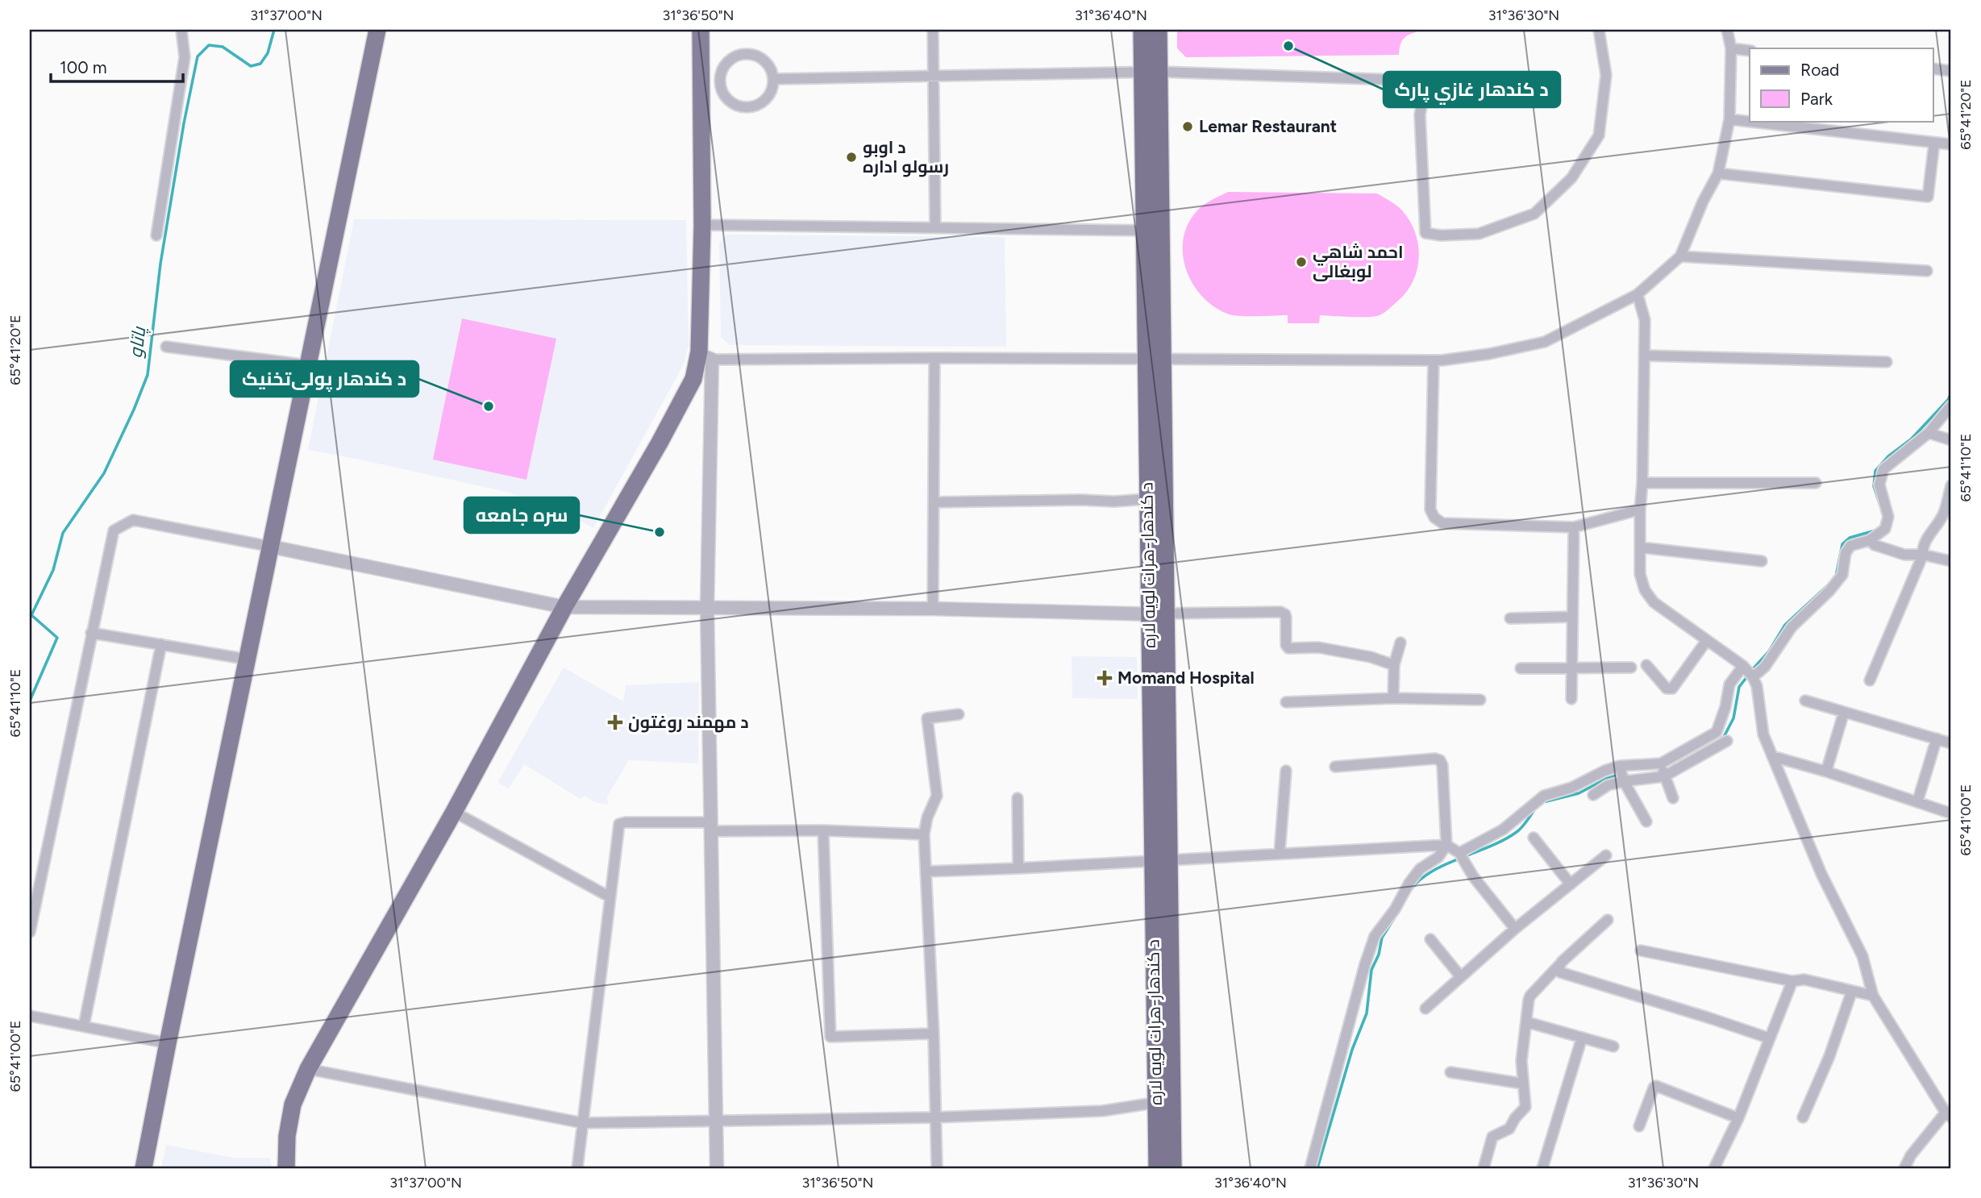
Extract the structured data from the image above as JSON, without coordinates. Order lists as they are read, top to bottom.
{
  "streets": {
    "highway": ["د کندهار-هرات لويه لاره"]
  },
  "water": ["پاتاو"],
  "places": {
    "other": [
      "د کندهار غازي پارک",
      "Lemar Restaurant",
      "د اوبو رسولو اداره",
      "احمد شاهي لوبغالی",
      "د کندهار پولی‌تخنیک",
      "سره جامعه"
    ],
    "health": ["Momand Hospital", "د مهمند روغتون"]
  },
  "legend": ["Road", "Park"],
  "scale_bar": "100 m",
  "coordinates": [
    "31°37'00\"N",
    "31°36'50\"N",
    "31°36'40\"N",
    "31°36'30\"N",
    "65°41'20\"E",
    "65°41'10\"E",
    "65°41'00\"E"
  ]
}
